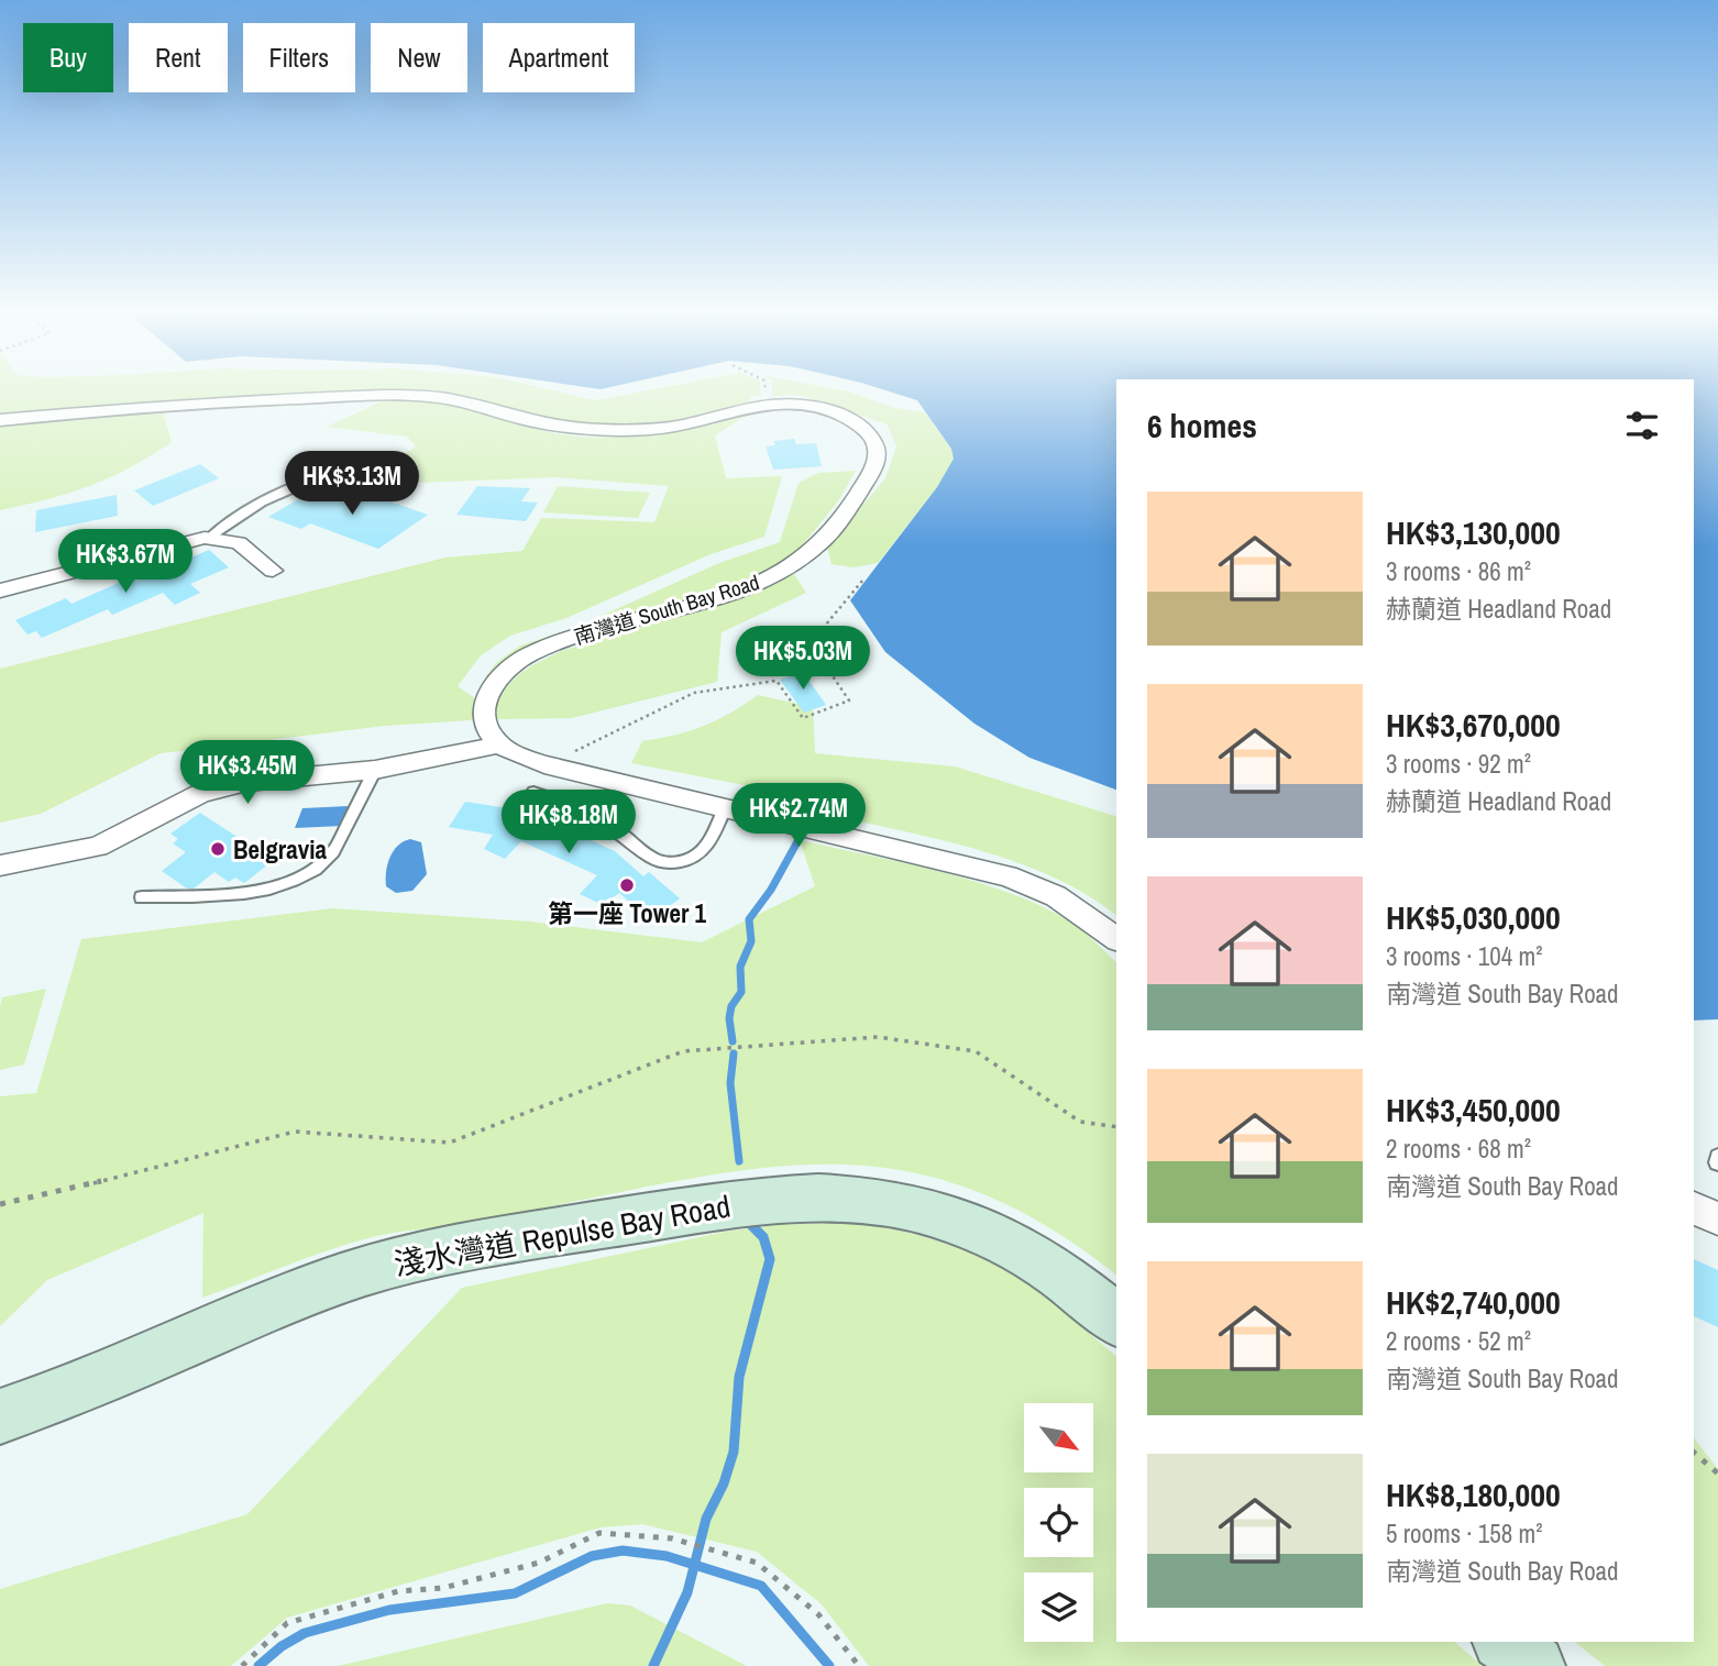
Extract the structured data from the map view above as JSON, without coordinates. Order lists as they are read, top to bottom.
{
  "streets": {
    "main road": ["淺水灣道 Repulse Bay Road"],
    "street": ["南灣道 South Bay Road"]
  },
  "places": ["Belgravia", "第一座 Tower 1"],
  "north": "bottom right",
  "page": {
    "chip": [
      "Buy",
      "Rent",
      "Filters",
      "New",
      "Apartment"
    ],
    "heading": "6 homes",
    "price": [
      "HK$3.13M",
      "HK$3.67M",
      "HK$5.03M",
      "HK$3.45M",
      "HK$2.74M",
      "HK$8.18M"
    ],
    "list": [
      {
        "name": "HK$3,130,000",
        "note": "3 rooms · 86 m² · 赫蘭道 Headland Road"
      },
      {
        "name": "HK$3,670,000",
        "note": "3 rooms · 92 m² · 赫蘭道 Headland Road"
      },
      {
        "name": "HK$5,030,000",
        "note": "3 rooms · 104 m² · 南灣道 South Bay Road"
      },
      {
        "name": "HK$3,450,000",
        "note": "2 rooms · 68 m² · 南灣道 South Bay Road"
      },
      {
        "name": "HK$2,740,000",
        "note": "2 rooms · 52 m² · 南灣道 South Bay Road"
      },
      {
        "name": "HK$8,180,000",
        "note": "5 rooms · 158 m² · 南灣道 South Bay Road"
      }
    ]
  }
}
